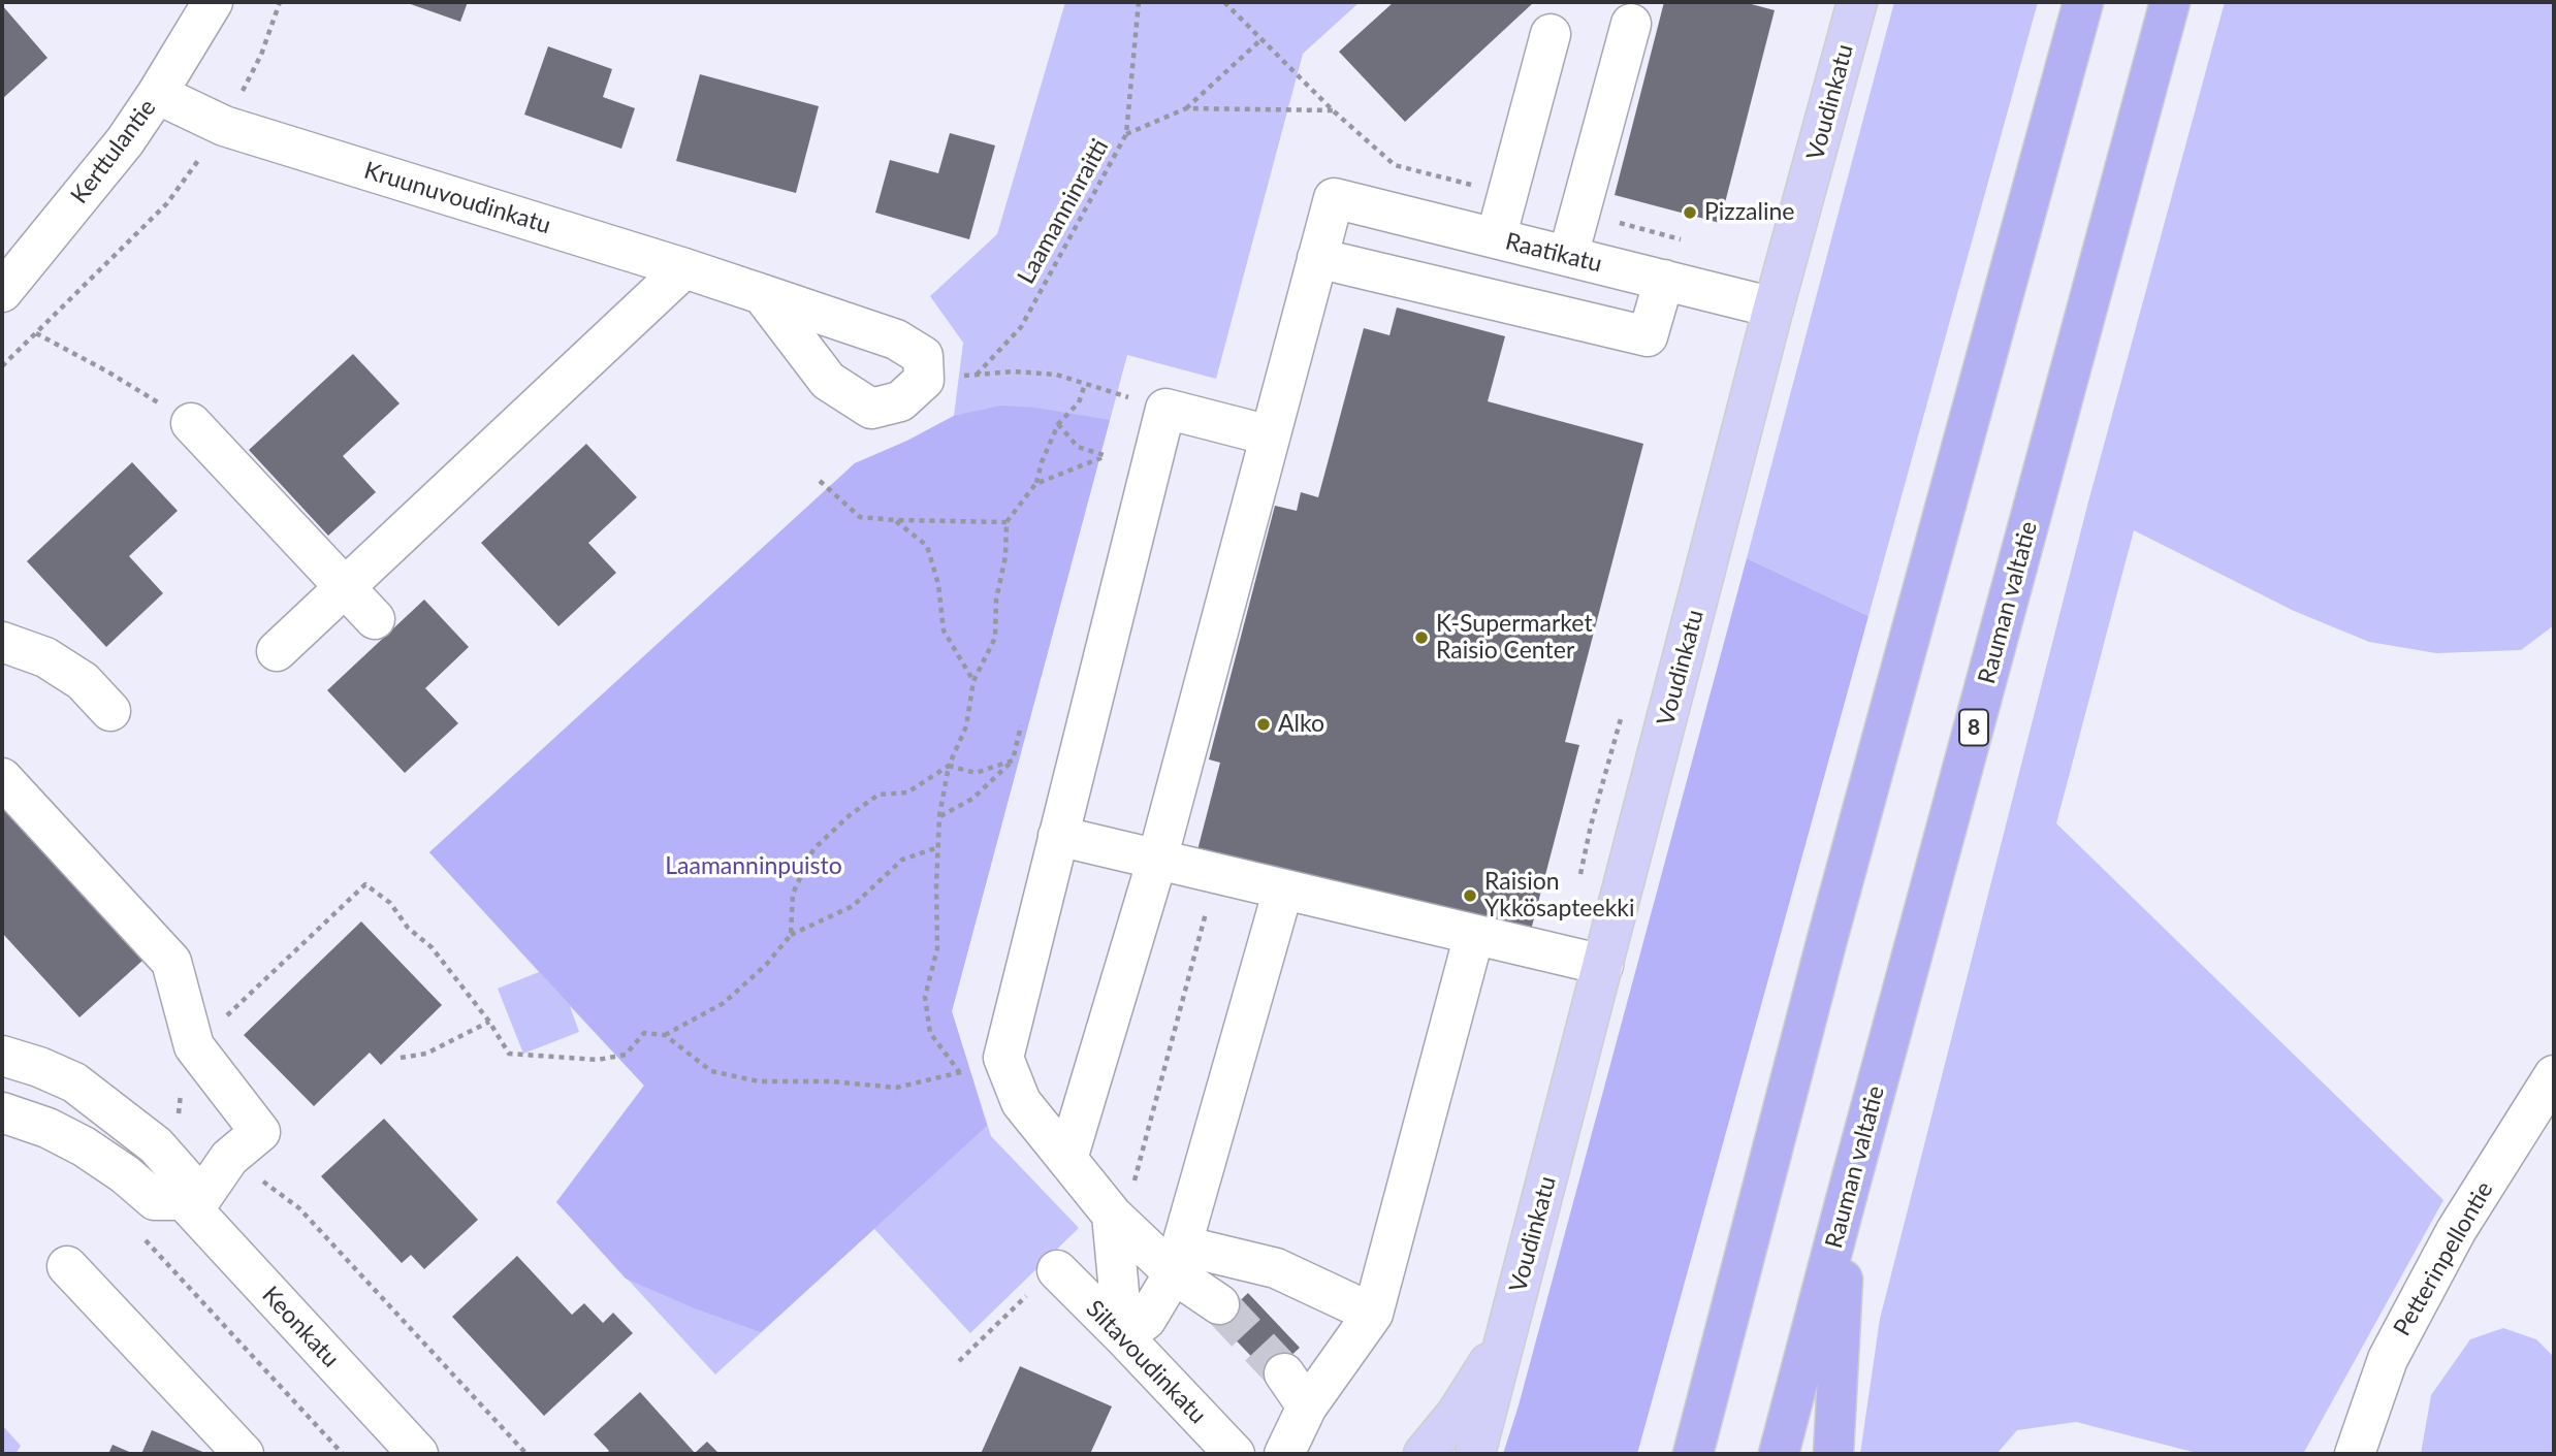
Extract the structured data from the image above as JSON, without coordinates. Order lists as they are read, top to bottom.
{
  "streets": {
    "highway": ["Rauman valtatie", "8"],
    "main road": ["Voudinkatu"],
    "street": [
      "Kerttulantie",
      "Kruunuvoudinkatu",
      "Raatikatu",
      "Petterinpellontie",
      "Keonkatu",
      "Siltavoudinkatu"
    ],
    "path": ["Laamanninraitti"]
  },
  "crossings": [
    ["Voudinkatu", "Raatikatu"],
    ["Kerttulantie", "Kruunuvoudinkatu"]
  ],
  "parks": ["Laamanninpuisto"],
  "places": [
    "Pizzaline",
    "K-Supermarket Raisio Center",
    "Alko",
    "Raision Ykkösapteekki"
  ]
}
